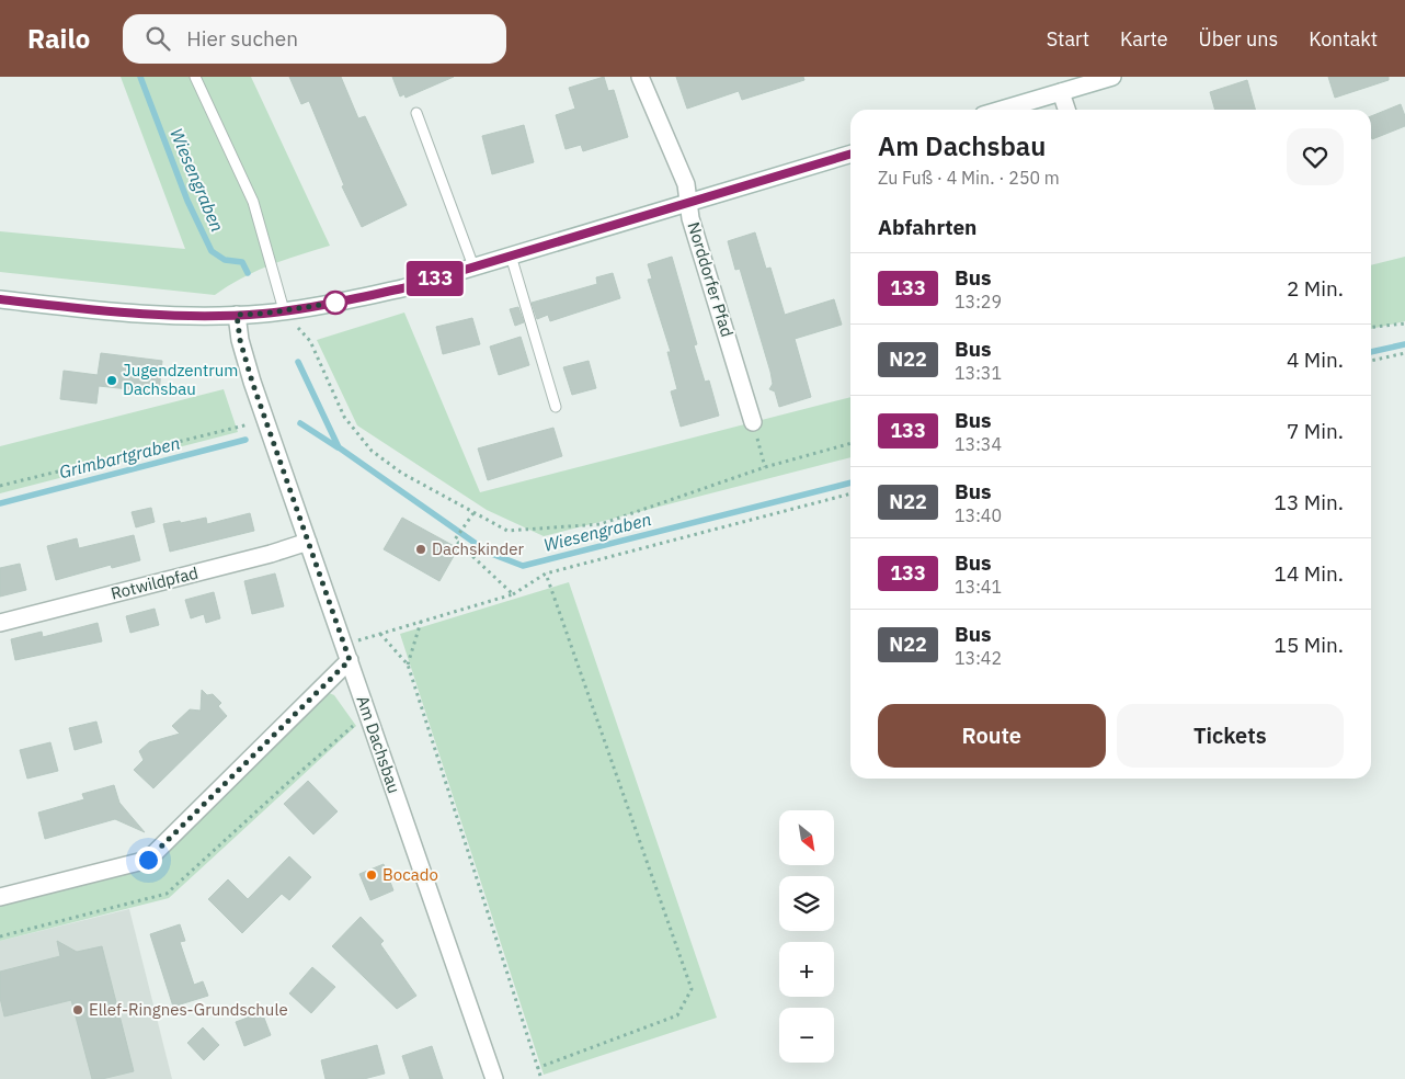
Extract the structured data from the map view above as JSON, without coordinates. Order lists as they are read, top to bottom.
{
  "streets": {
    "street": ["Norddorfer Pfad", "Rotwildpfad", "Am Dachsbau"]
  },
  "crossings": [
    ["Rotwildpfad", "Am Dachsbau"]
  ],
  "water": ["Wiesengraben", "Grimbartgraben"],
  "places": [
    "Jugendzentrum Dachsbau",
    "Dachskinder",
    "Bocado",
    "Ellef-Ringnes-Grundschule"
  ],
  "lines": ["bus line 133"],
  "north": "bottom right",
  "page": {
    "header": "Railo",
    "search": "Hier suchen",
    "nav": [
      "Start",
      "Karte",
      "Über uns",
      "Kontakt"
    ],
    "on_map": "133",
    "heading": [
      ["Am Dachsbau", "Zu Fuß · 4 Min. · 250 m"],
      "Abfahrten"
    ],
    "list": [
      {
        "mark": "133",
        "name": "Bus",
        "note": "13:29",
        "value": "2 Min."
      },
      {
        "mark": "N22",
        "name": "Bus",
        "note": "13:31",
        "value": "4 Min."
      },
      {
        "mark": "133",
        "name": "Bus",
        "note": "13:34",
        "value": "7 Min."
      },
      {
        "mark": "N22",
        "name": "Bus",
        "note": "13:40",
        "value": "13 Min."
      },
      {
        "mark": "133",
        "name": "Bus",
        "note": "13:41",
        "value": "14 Min."
      },
      {
        "mark": "N22",
        "name": "Bus",
        "note": "13:42",
        "value": "15 Min."
      }
    ],
    "buttons": ["Route", "Tickets"],
    "map_buttons": ["+", "−"]
  }
}
